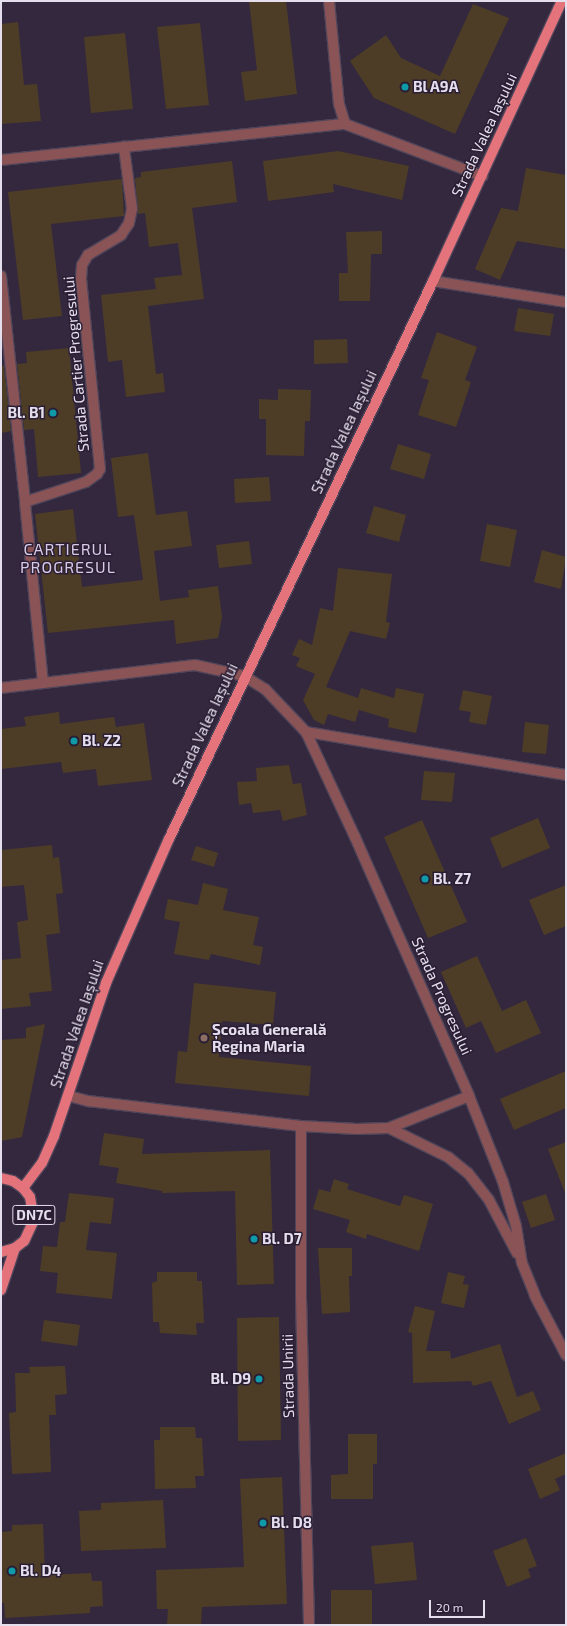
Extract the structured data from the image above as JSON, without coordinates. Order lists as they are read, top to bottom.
{
  "streets": {
    "main road": ["Strada Valea Iașului", "DN7C"],
    "street": ["Strada Cartier Progresului", "Strada Progresului", "Strada Unirii"]
  },
  "crossings": [
    ["Strada Valea Iașului", "Strada Progresului"],
    ["Strada Valea Iașului", "DN7C"]
  ],
  "districts": ["CARTIERUL PROGRESUL"],
  "places": [
    "Bl A9A",
    "Bl. B1",
    "Bl. Z2",
    "Bl. Z7",
    "Școala Generală Regina Maria",
    "Bl. D7",
    "Bl. D9",
    "Bl. D8",
    "Bl. D4"
  ],
  "scale_bar": "20 m"
}
